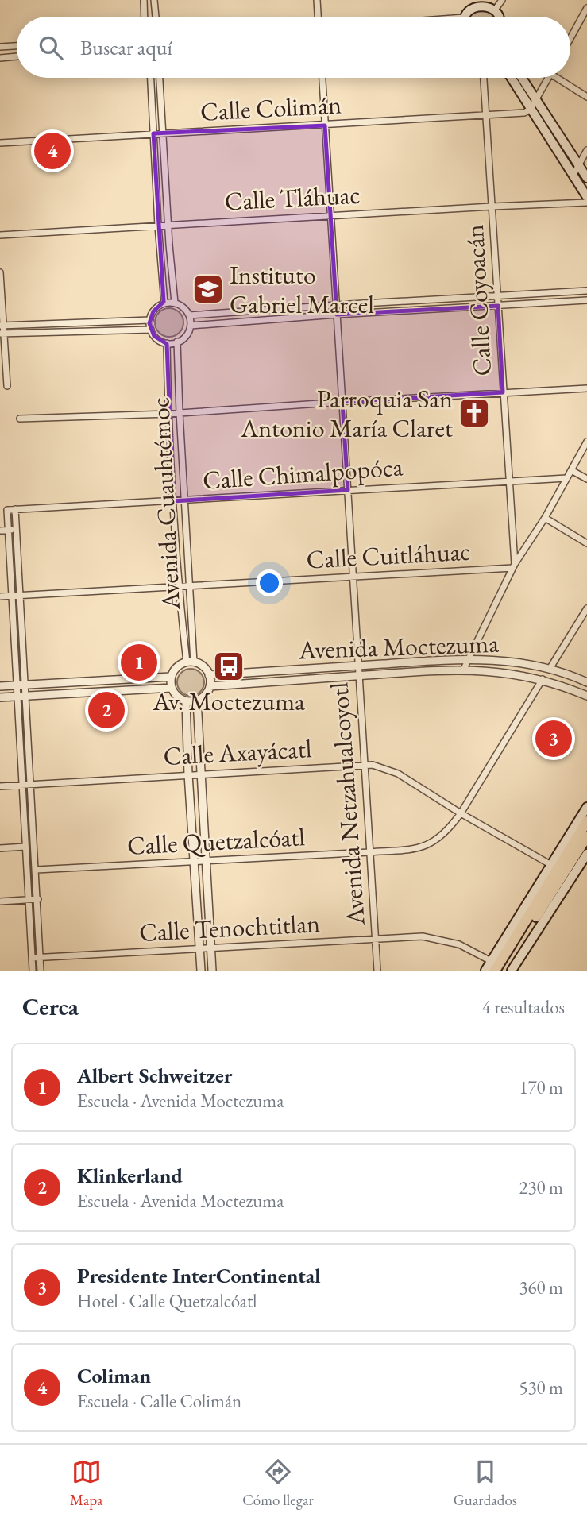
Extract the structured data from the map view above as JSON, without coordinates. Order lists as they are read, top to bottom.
{
  "streets": {
    "street": [
      "Calle Colimán",
      "Calle Tláhuac",
      "Calle Coyoacán",
      "Calle Chimalpopóca",
      "Avenida Cuauhtémoc",
      "Calle Cuitláhuac",
      "Avenida Moctezuma",
      "Calle Axayácatl",
      "Avenida Netzahualcoyotl",
      "Calle Quetzalcóatl",
      "Calle Tenochtitlan"
    ]
  },
  "crossings": [
    ["Calle Colimán", "Calle Coyoacán"],
    ["Calle Colimán", "Avenida Netzahualcoyotl"],
    ["Calle Tláhuac", "Calle Coyoacán"],
    ["Calle Tláhuac", "Avenida Netzahualcoyotl"],
    ["Calle Coyoacán", "Calle Chimalpopóca"],
    ["Calle Coyoacán", "Calle Cuitláhuac"],
    ["Calle Chimalpopóca", "Avenida Cuauhtémoc"],
    ["Calle Chimalpopóca", "Avenida Netzahualcoyotl"],
    ["Avenida Cuauhtémoc", "Calle Cuitláhuac"],
    ["Avenida Cuauhtémoc", "Avenida Moctezuma"],
    ["Calle Cuitláhuac", "Avenida Netzahualcoyotl"],
    ["Avenida Moctezuma", "Avenida Netzahualcoyotl"],
    ["Avenida Moctezuma", "Calle Quetzalcóatl"],
    ["Calle Axayácatl", "Avenida Netzahualcoyotl"],
    ["Calle Axayácatl", "Calle Quetzalcóatl"],
    ["Avenida Netzahualcoyotl", "Calle Quetzalcóatl"],
    ["Avenida Netzahualcoyotl", "Calle Tenochtitlan"]
  ],
  "places": {
    "school or university": ["Instituto Gabriel Marcel"],
    "church": ["Parroquia San Antonio María Claret"],
    "bus stop": ["Av. Moctezuma"]
  },
  "page": {
    "search": "Buscar aquí",
    "pins": [
      "4",
      "1",
      "2",
      "3"
    ],
    "heading": ["Cerca", "4 resultados"],
    "list": [
      {
        "mark": "1",
        "name": "Albert Schweitzer",
        "note": "Escuela · Avenida Moctezuma",
        "value": "170 m"
      },
      {
        "mark": "2",
        "name": "Klinkerland",
        "note": "Escuela · Avenida Moctezuma",
        "value": "230 m"
      },
      {
        "mark": "3",
        "name": "Presidente InterContinental",
        "note": "Hotel · Calle Quetzalcóatl",
        "value": "360 m"
      },
      {
        "mark": "4",
        "name": "Coliman",
        "note": "Escuela · Calle Colimán",
        "value": "530 m"
      }
    ],
    "nav": ["Mapa", "Cómo llegar", "Guardados"]
  }
}
